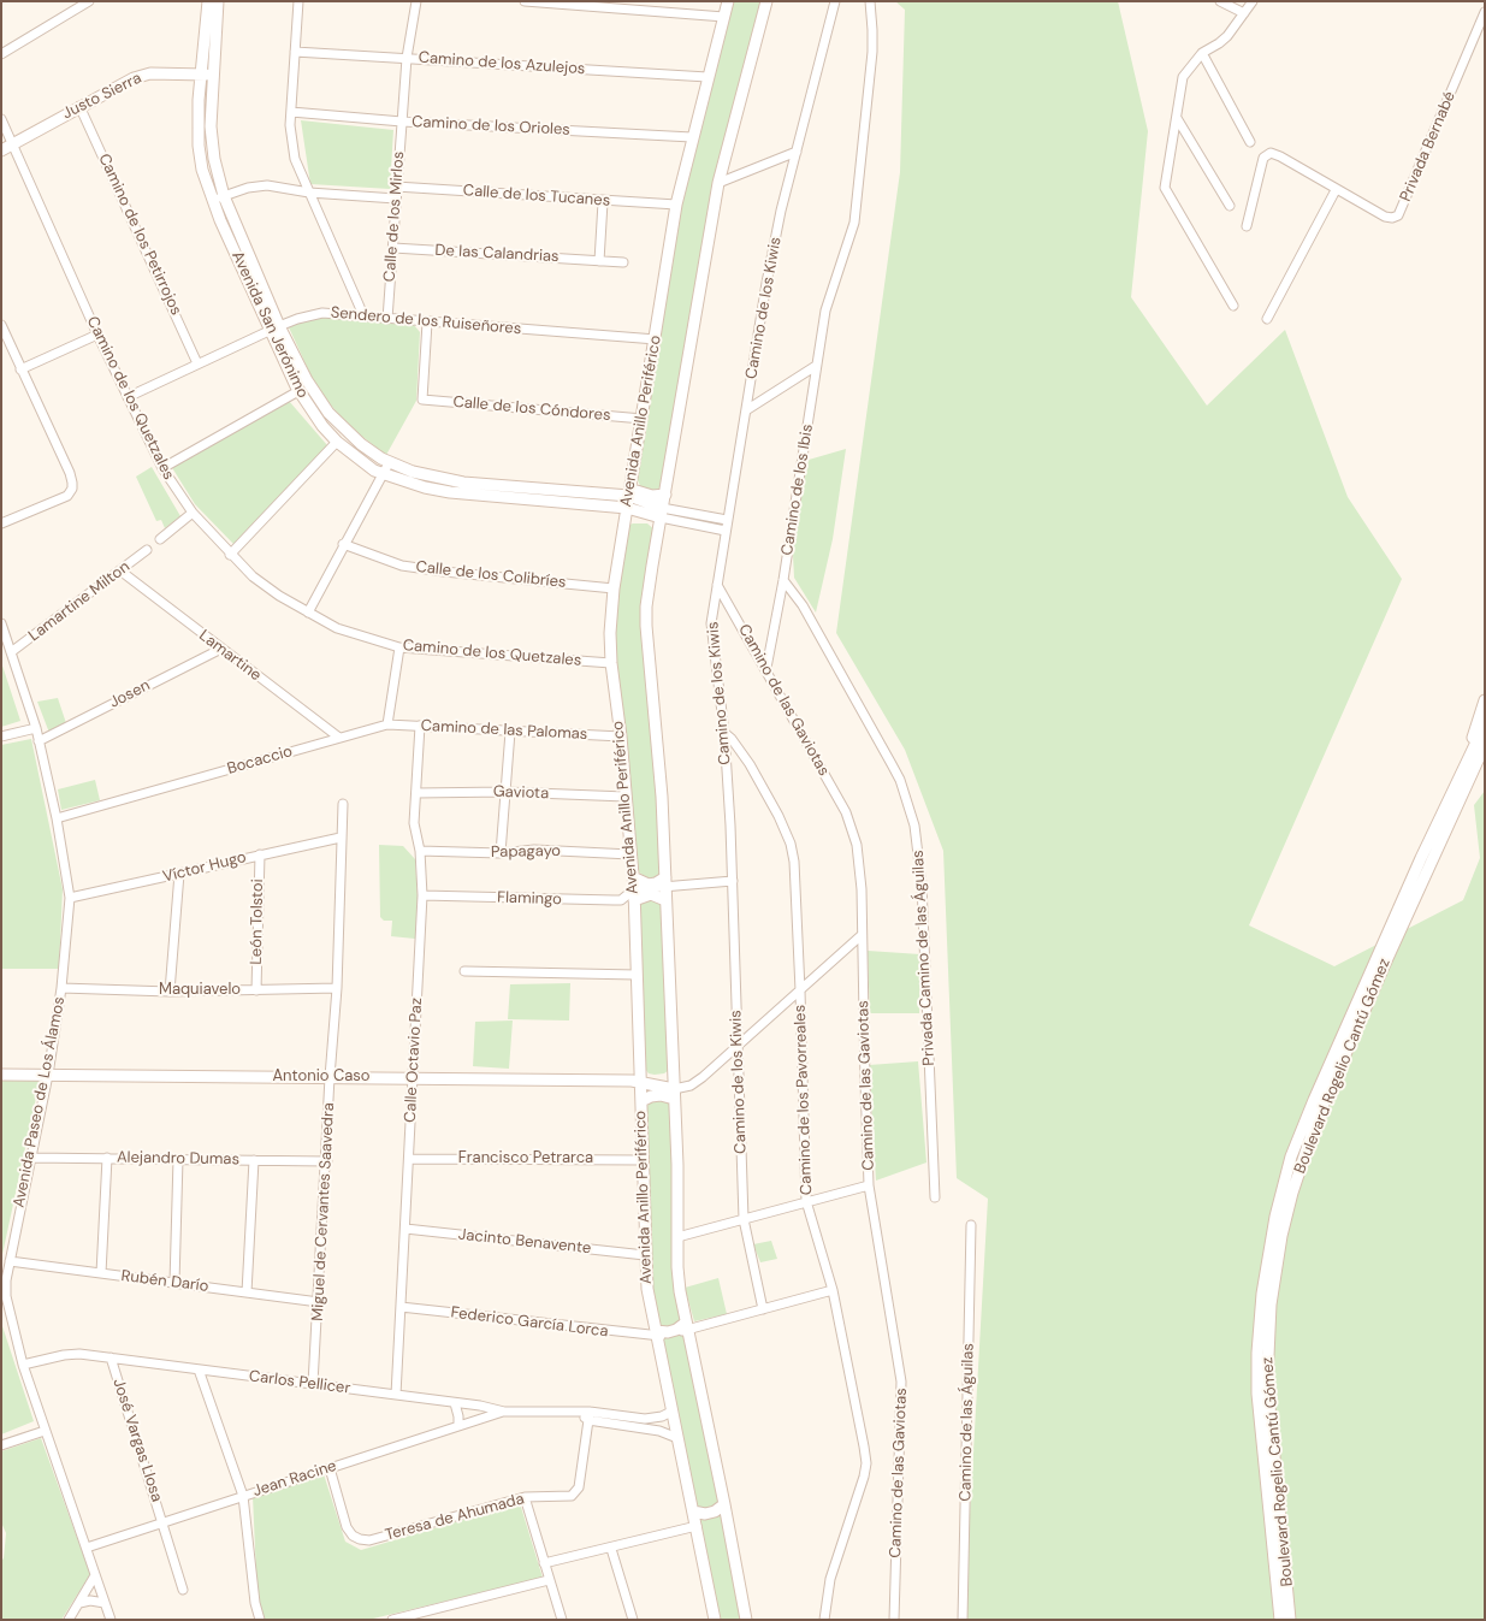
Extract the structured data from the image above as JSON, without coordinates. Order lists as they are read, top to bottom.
{
  "streets": {
    "street": [
      "Camino de los Azulejos",
      "Justo Sierra",
      "Camino de los Orioles",
      "Privada Bernabé",
      "Calle de los Tucanes",
      "Calle de los Mirlos",
      "Camino de los Petirrojos",
      "De las Calandrias",
      "Camino de los Kiwis",
      "Sendero de los Ruiseñores",
      "Avenida San Jerónimo",
      "Camino de los Quetzales",
      "Calle de los Cóndores",
      "Avenida Anillo Periférico",
      "Camino de los Ibis",
      "Calle de los Colibríes",
      "Lamartine Milton",
      "Lamartine",
      "Josen",
      "Camino de las Gaviotas",
      "Camino de las Palomas",
      "Bocaccio",
      "Gaviota",
      "Papagayo",
      "Víctor Hugo",
      "Flamingo",
      "León Tolstoi",
      "Privada Camino de las Águilas",
      "Maquiavelo",
      "Calle Octavio Paz",
      "Boulevard Rogelio Cantú Gómez",
      "Antonio Caso",
      "Camino de los Pavorreales",
      "Avenida Paseo de Los Álamos",
      "Alejandro Dumas",
      "Francisco Petrarca",
      "Miguel de Cervantes Saavedra",
      "Jacinto Benavente",
      "Rubén Darío",
      "Federico García Lorca",
      "Carlos Pellicer",
      "Camino de las Águilas",
      "José Vargas Llosa",
      "Jean Racine",
      "Teresa de Ahumada"
    ]
  },
  "crossings": [
    ["Camino de los Azulejos", "Calle de los Mirlos"],
    ["Camino de los Azulejos", "Avenida Anillo Periférico"],
    ["Justo Sierra", "Camino de los Petirrojos"],
    ["Justo Sierra", "Avenida San Jerónimo"],
    ["Justo Sierra", "Camino de los Quetzales"],
    ["Camino de los Orioles", "Calle de los Mirlos"],
    ["Camino de los Orioles", "Avenida Anillo Periférico"],
    ["Calle de los Tucanes", "Calle de los Mirlos"],
    ["Calle de los Tucanes", "Avenida Anillo Periférico"],
    ["Calle de los Mirlos", "De las Calandrias"],
    ["Calle de los Mirlos", "Sendero de los Ruiseñores"],
    ["Camino de los Petirrojos", "Sendero de los Ruiseñores"],
    ["Camino de los Kiwis", "Avenida San Jerónimo"],
    ["Camino de los Kiwis", "Camino de las Gaviotas"],
    ["Camino de los Kiwis", "Camino de los Pavorreales"],
    ["Sendero de los Ruiseñores", "Avenida San Jerónimo"],
    ["Sendero de los Ruiseñores", "Camino de los Quetzales"],
    ["Sendero de los Ruiseñores", "Calle de los Cóndores"],
    ["Sendero de los Ruiseñores", "Avenida Anillo Periférico"],
    ["Avenida San Jerónimo", "Avenida Anillo Periférico"],
    ["Camino de los Quetzales", "Avenida Anillo Periférico"],
    ["Calle de los Cóndores", "Avenida Anillo Periférico"],
    ["Avenida Anillo Periférico", "Calle de los Colibríes"],
    ["Avenida Anillo Periférico", "Camino de las Palomas"],
    ["Avenida Anillo Periférico", "Gaviota"],
    ["Avenida Anillo Periférico", "Papagayo"],
    ["Avenida Anillo Periférico", "Flamingo"],
    ["Avenida Anillo Periférico", "Antonio Caso"],
    ["Avenida Anillo Periférico", "Francisco Petrarca"],
    ["Avenida Anillo Periférico", "Jacinto Benavente"],
    ["Avenida Anillo Periférico", "Federico García Lorca"],
    ["Avenida Anillo Periférico", "Carlos Pellicer"],
    ["Camino de los Ibis", "Camino de las Gaviotas"],
    ["Camino de los Ibis", "Privada Camino de las Águilas"],
    ["Lamartine Milton", "Lamartine"],
    ["Lamartine Milton", "Avenida Paseo de Los Álamos"],
    ["Lamartine", "Josen"],
    ["Lamartine", "Bocaccio"],
    ["Josen", "Avenida Paseo de Los Álamos"],
    ["Camino de las Palomas", "Bocaccio"],
    ["Camino de las Palomas", "Calle Octavio Paz"],
    ["Bocaccio", "Avenida Paseo de Los Álamos"],
    ["Gaviota", "Calle Octavio Paz"],
    ["Papagayo", "Calle Octavio Paz"],
    ["Víctor Hugo", "León Tolstoi"],
    ["Víctor Hugo", "Avenida Paseo de Los Álamos"],
    ["Víctor Hugo", "Miguel de Cervantes Saavedra"],
    ["Flamingo", "Calle Octavio Paz"],
    ["León Tolstoi", "Maquiavelo"],
    ["Maquiavelo", "Avenida Paseo de Los Álamos"],
    ["Maquiavelo", "Miguel de Cervantes Saavedra"],
    ["Calle Octavio Paz", "Antonio Caso"],
    ["Calle Octavio Paz", "Francisco Petrarca"],
    ["Calle Octavio Paz", "Jacinto Benavente"],
    ["Calle Octavio Paz", "Federico García Lorca"],
    ["Calle Octavio Paz", "Carlos Pellicer"],
    ["Antonio Caso", "Avenida Paseo de Los Álamos"],
    ["Antonio Caso", "Miguel de Cervantes Saavedra"],
    ["Avenida Paseo de Los Álamos", "Alejandro Dumas"],
    ["Avenida Paseo de Los Álamos", "Rubén Darío"],
    ["Avenida Paseo de Los Álamos", "Carlos Pellicer"],
    ["Avenida Paseo de Los Álamos", "Jean Racine"],
    ["Alejandro Dumas", "Miguel de Cervantes Saavedra"],
    ["Miguel de Cervantes Saavedra", "Rubén Darío"],
    ["Miguel de Cervantes Saavedra", "Carlos Pellicer"],
    ["Carlos Pellicer", "José Vargas Llosa"],
    ["Carlos Pellicer", "Jean Racine"],
    ["Carlos Pellicer", "Teresa de Ahumada"],
    ["José Vargas Llosa", "Jean Racine"],
    ["Jean Racine", "Teresa de Ahumada"]
  ]
}
